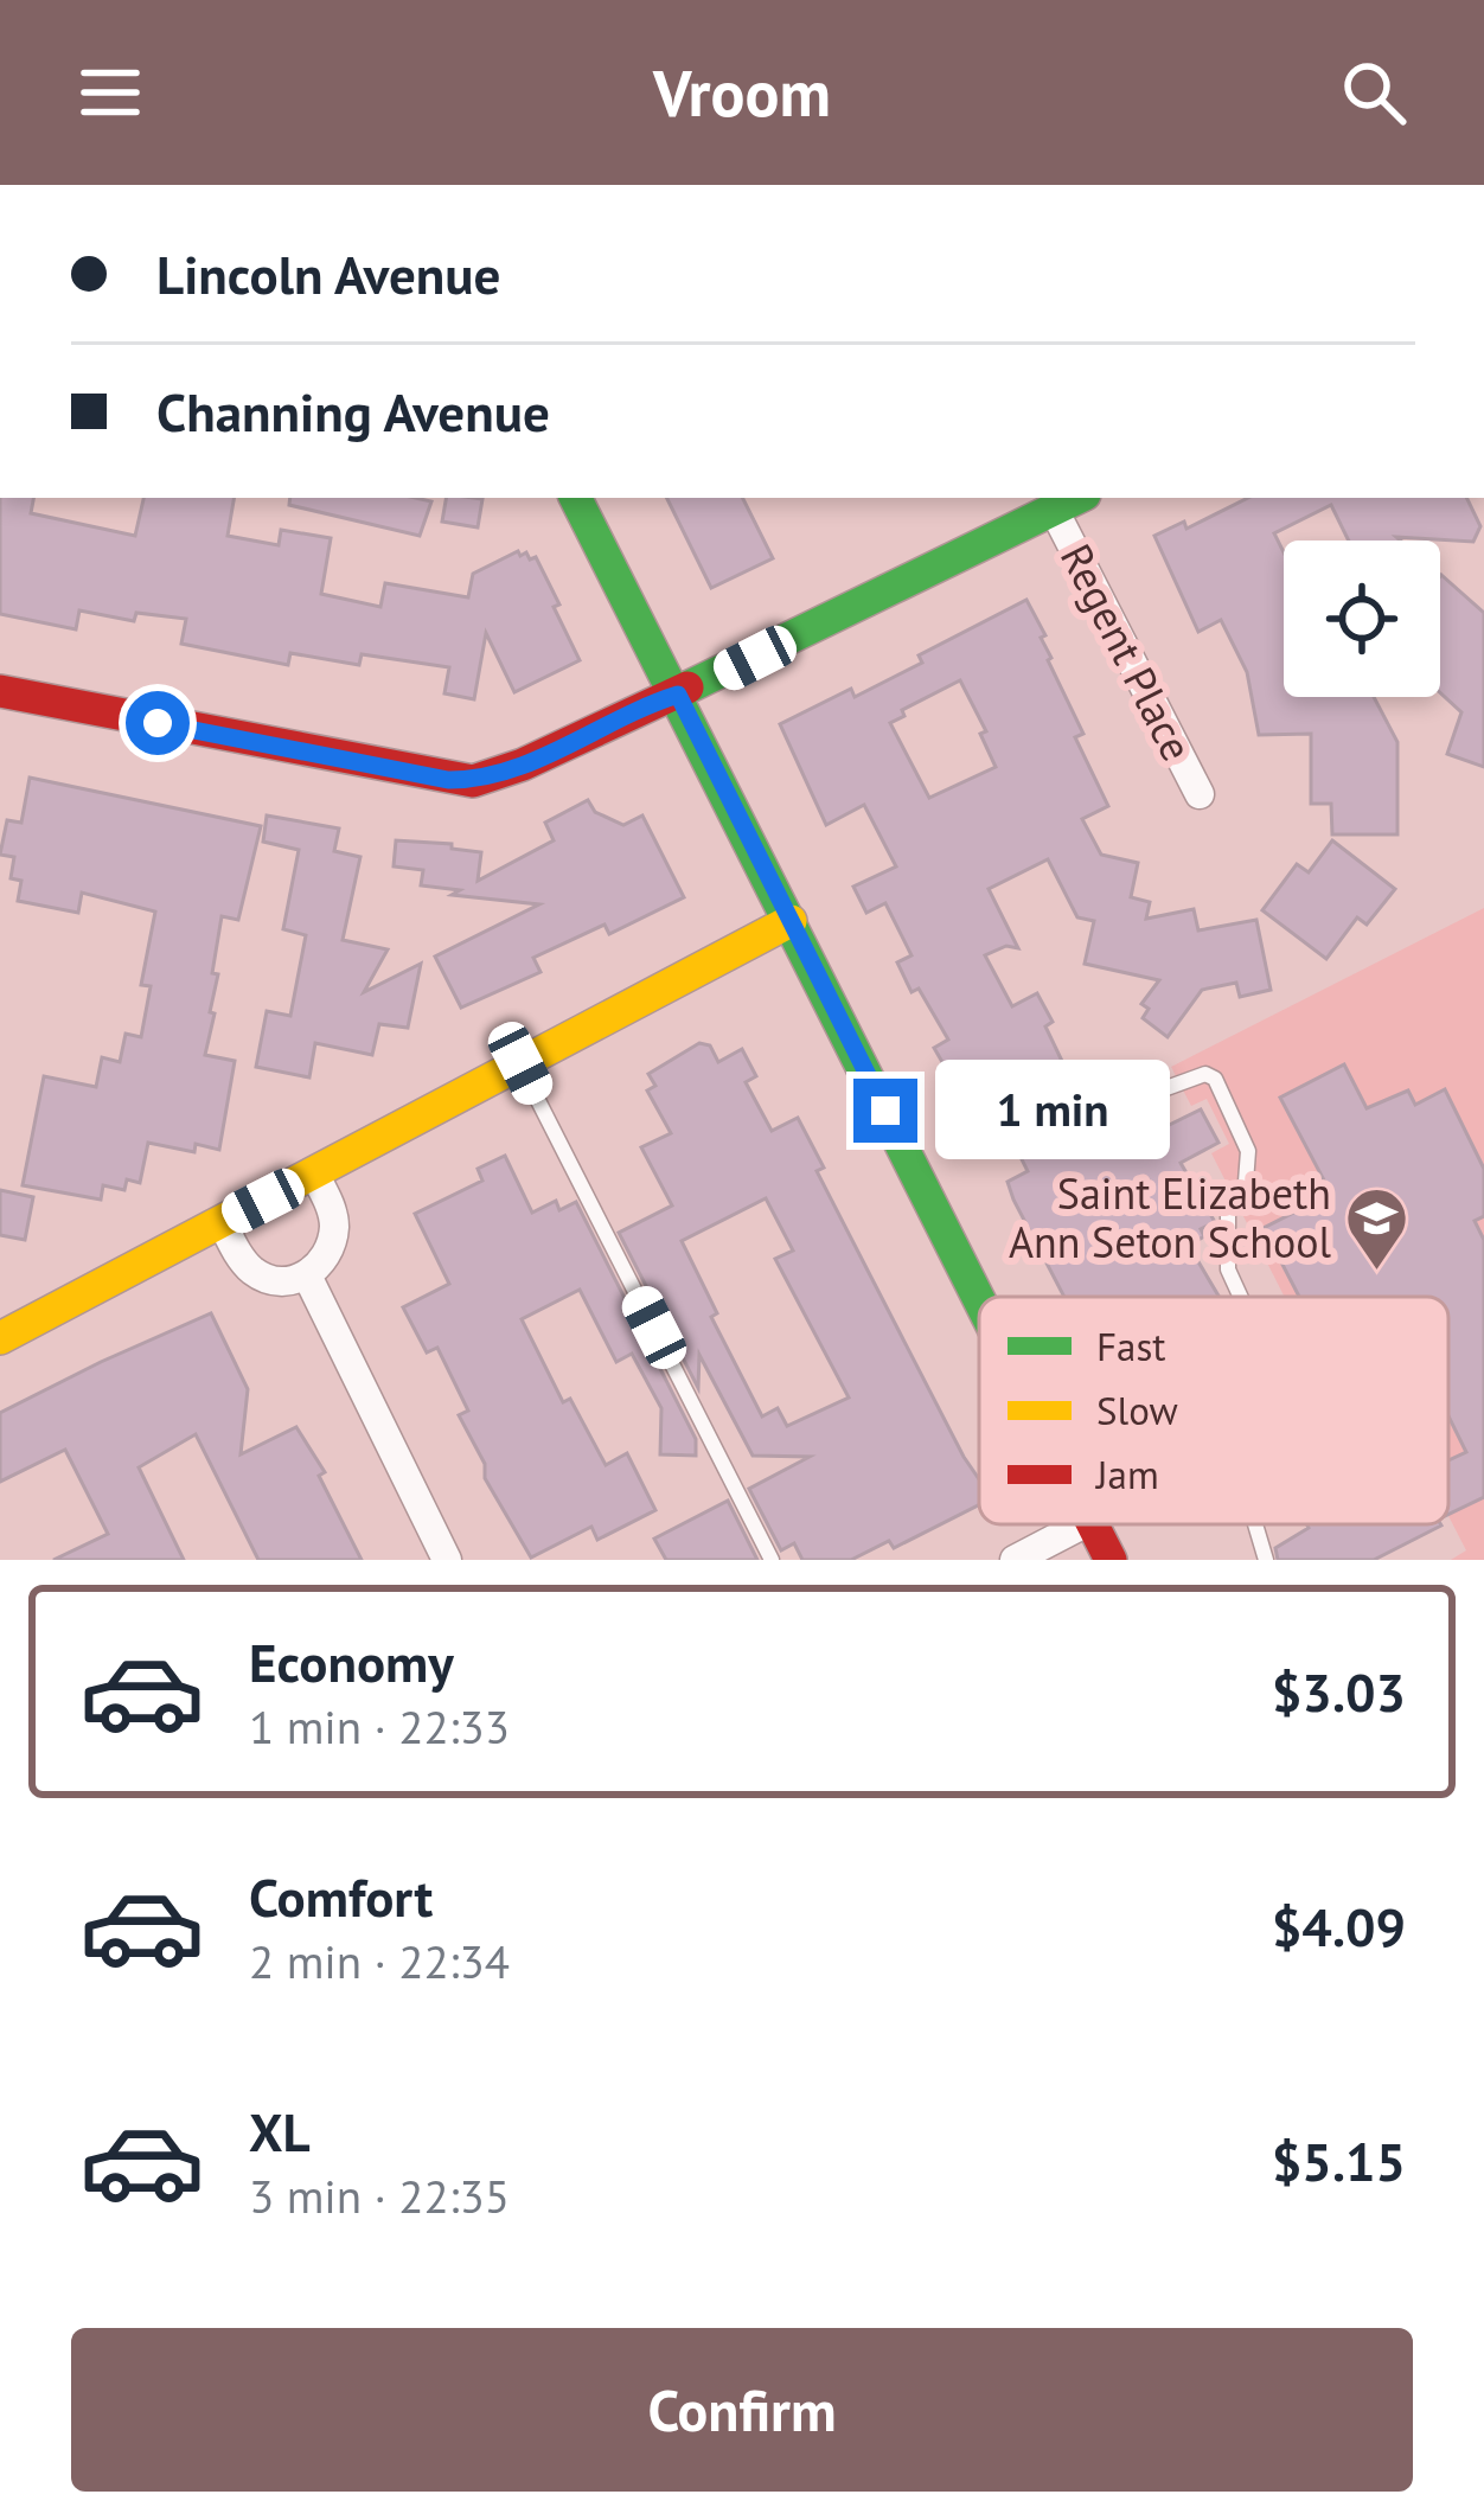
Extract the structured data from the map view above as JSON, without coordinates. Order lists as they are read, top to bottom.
{
  "streets": {
    "street": ["Regent Place"]
  },
  "places": {
    "school or university": ["Saint Elizabeth Ann Seton School"]
  },
  "legend": ["Fast", "Slow", "Jam"],
  "page": {
    "header": "Vroom",
    "banner": ["Lincoln Avenue", "Channing Avenue"],
    "bubble": "1 min",
    "list": [
      {
        "name": "Economy",
        "note": "1 min · 22:33",
        "value": "$3.03"
      },
      {
        "name": "Comfort",
        "note": "2 min · 22:34",
        "value": "$4.09"
      },
      {
        "name": "XL",
        "note": "3 min · 22:35",
        "value": "$5.15"
      }
    ],
    "buttons": "Confirm"
  }
}
